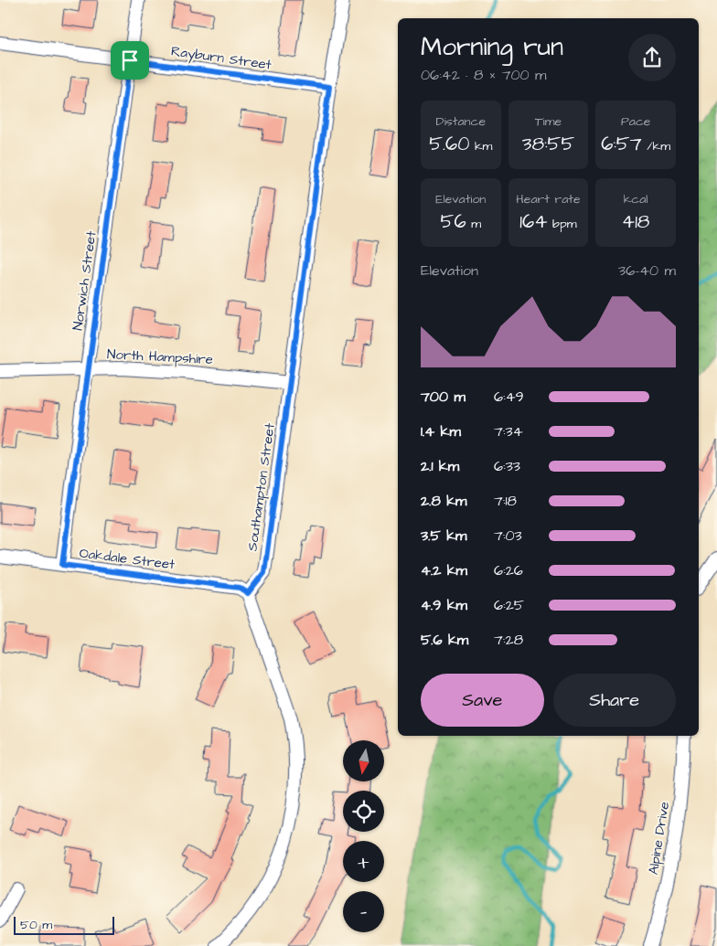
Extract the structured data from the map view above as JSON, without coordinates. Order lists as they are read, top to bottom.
{
  "streets": {
    "street": [
      "Rayburn Street",
      "Norwich Street",
      "North Hampshire",
      "Southampton Street",
      "Oakdale Street",
      "Alpine Drive"
    ]
  },
  "crossings": [
    ["Rayburn Street", "Norwich Street"],
    ["Rayburn Street", "Southampton Street"],
    ["Norwich Street", "North Hampshire"],
    ["Norwich Street", "Oakdale Street"],
    ["North Hampshire", "Southampton Street"],
    ["Southampton Street", "Oakdale Street"]
  ],
  "scale_bar": "50 m",
  "north": "bottom",
  "page": {
    "heading": ["Morning run", "06:42 · 8 × 700 m"],
    "stats": [
      ["Distance", "5.60 km"],
      ["Time", "38:55"],
      ["Pace", "6:57 /km"],
      ["Elevation", "56 m"],
      ["Heart rate", "164 bpm"],
      ["kcal", "418"]
    ],
    "chart": ["Elevation", "36–40 m"],
    "list": [
      {
        "name": "700 m",
        "note": "6:49"
      },
      {
        "name": "1.4 km",
        "note": "7:34"
      },
      {
        "name": "2.1 km",
        "note": "6:33"
      },
      {
        "name": "2.8 km",
        "note": "7:18"
      },
      {
        "name": "3.5 km",
        "note": "7:03"
      },
      {
        "name": "4.2 km",
        "note": "6:26"
      },
      {
        "name": "4.9 km",
        "note": "6:25"
      },
      {
        "name": "5.6 km",
        "note": "7:28"
      }
    ],
    "buttons": ["Save", "Share"],
    "map_buttons": ["+", "−"],
    "scale": "50 m"
  }
}
